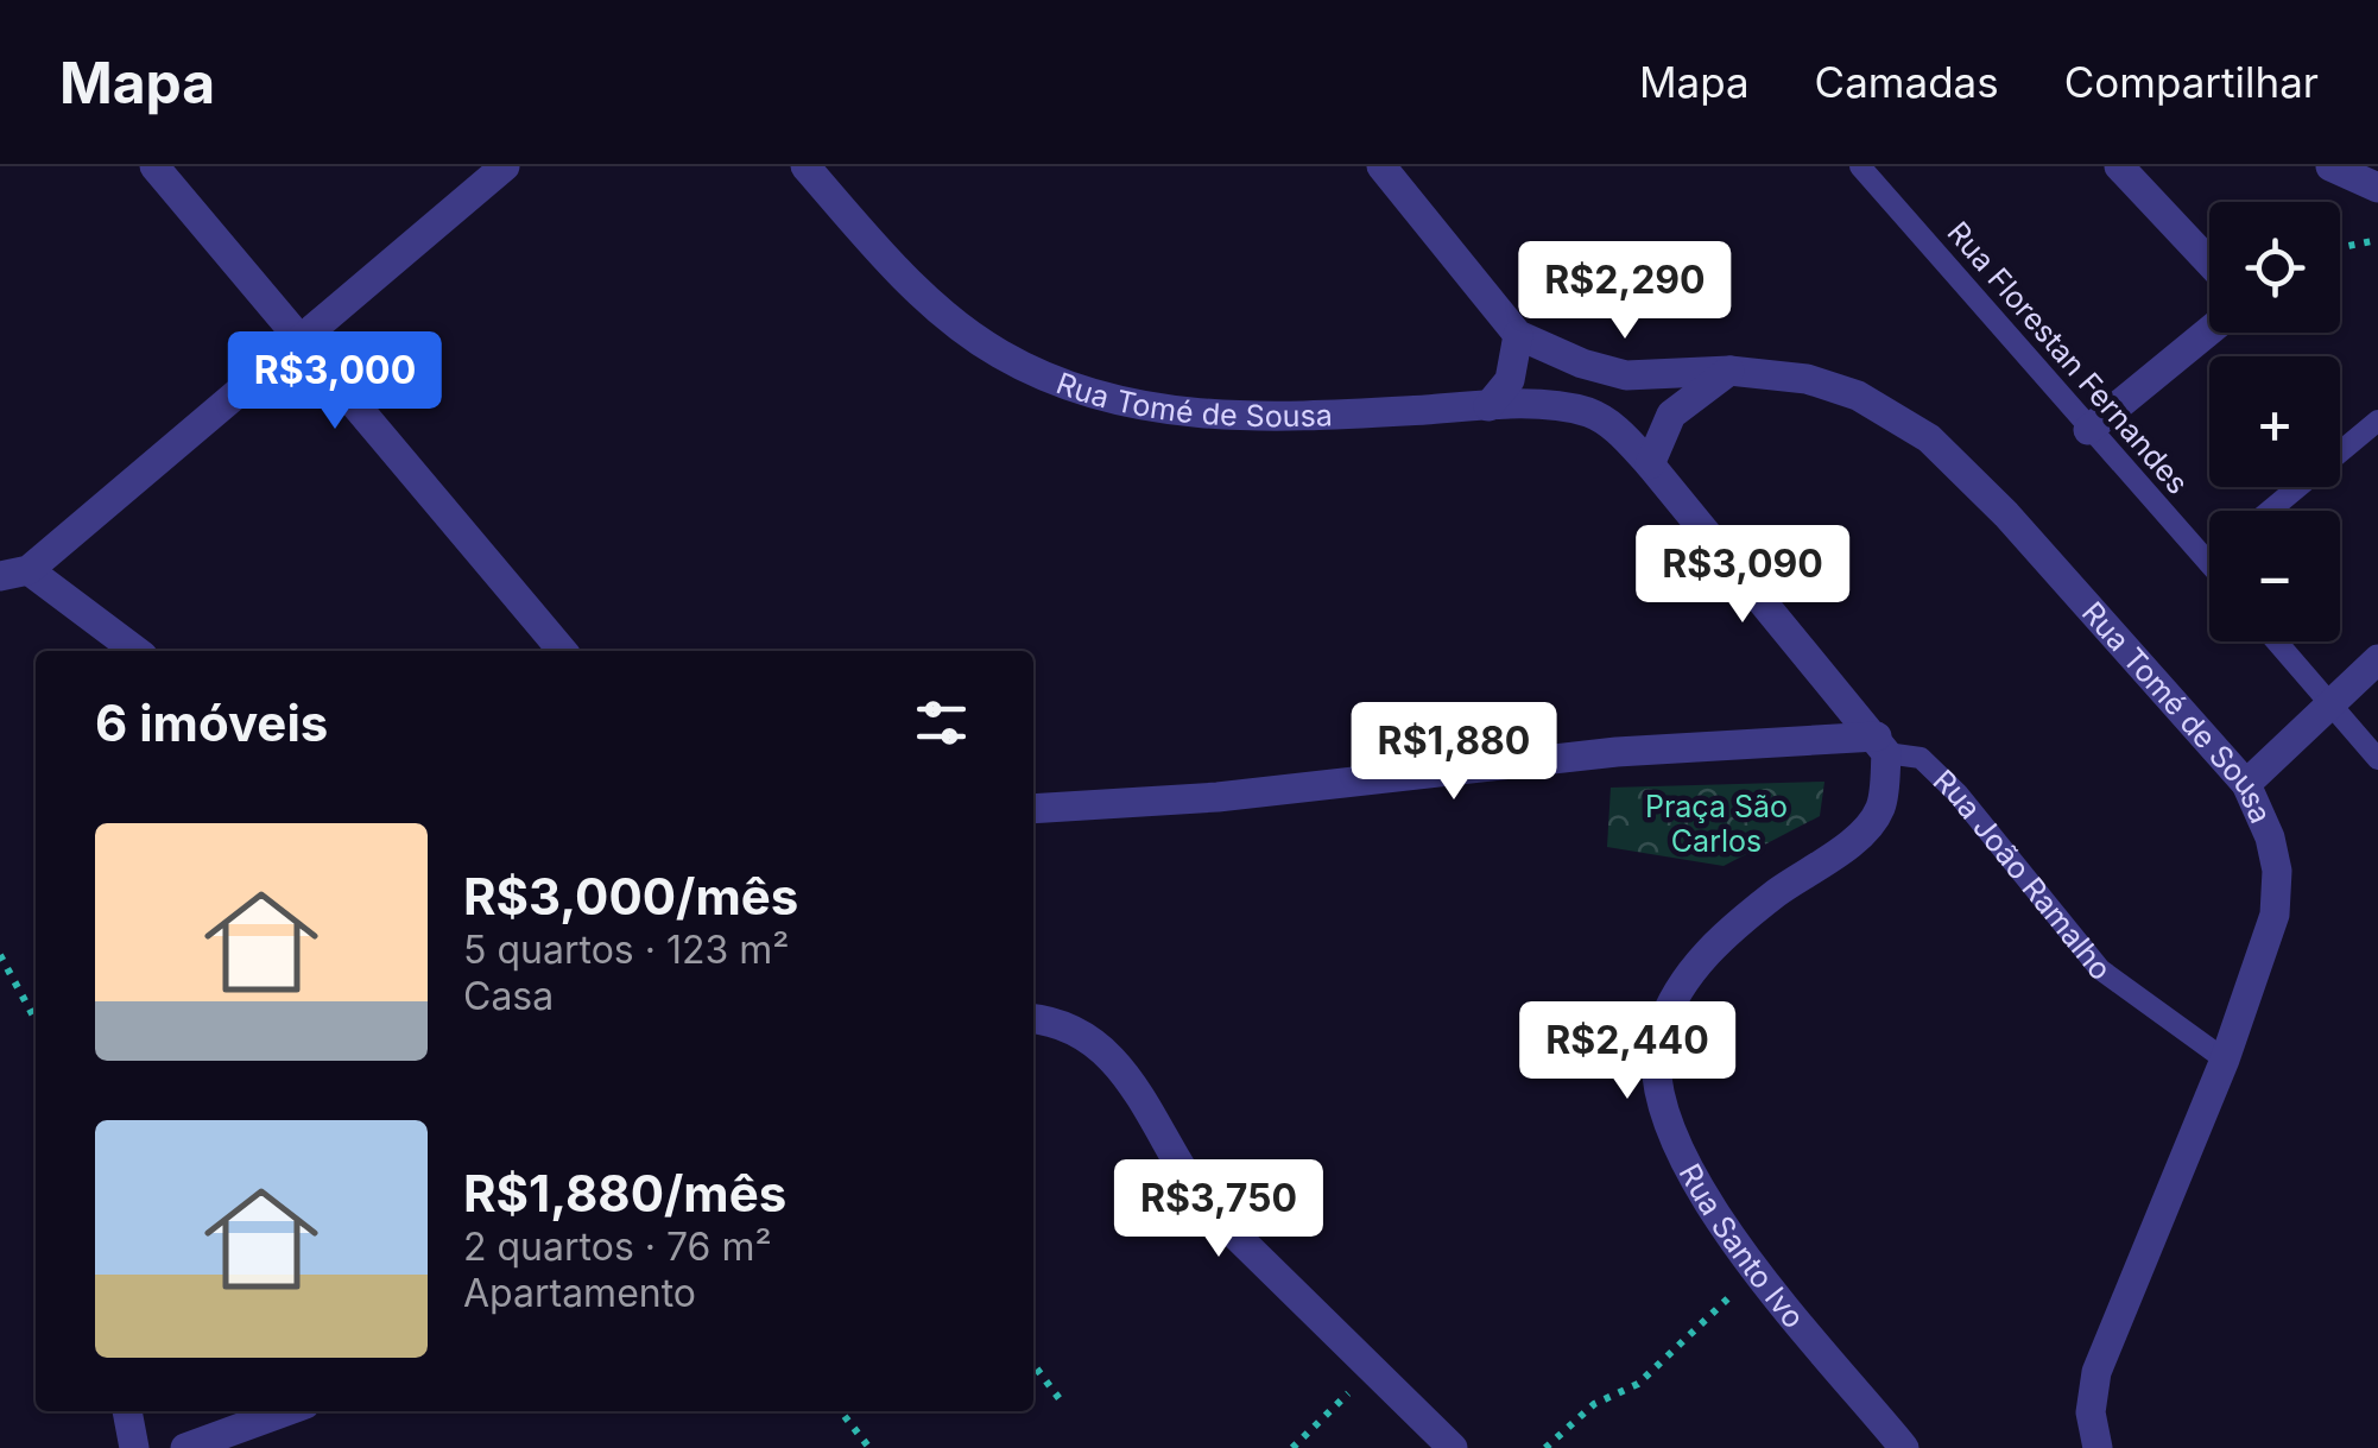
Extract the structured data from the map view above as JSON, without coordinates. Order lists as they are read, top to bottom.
{
  "streets": {
    "street": ["Rua Tomé de Sousa", "Rua João Ramalho", "Rua Santo Ivo"],
    "lane": ["Rua Florestan Fernandes"]
  },
  "crossings": [
    ["Rua Tomé de Sousa", "Rua João Ramalho"],
    ["Rua João Ramalho", "Rua Santo Ivo"]
  ],
  "parks": ["Praça São Carlos"],
  "page": {
    "header": "Mapa",
    "nav": ["Mapa", "Camadas", "Compartilhar"],
    "map_buttons": ["+", "−"],
    "price": [
      "R$2,290",
      "R$3,000",
      "R$3,090",
      "R$1,880",
      "R$2,440",
      "R$3,750"
    ],
    "heading": "6 imóveis",
    "list": [
      {
        "name": "R$3,000/mês",
        "note": "5 quartos · 123 m² · Casa"
      },
      {
        "name": "R$1,880/mês",
        "note": "2 quartos · 76 m² · Apartamento"
      }
    ]
  }
}
